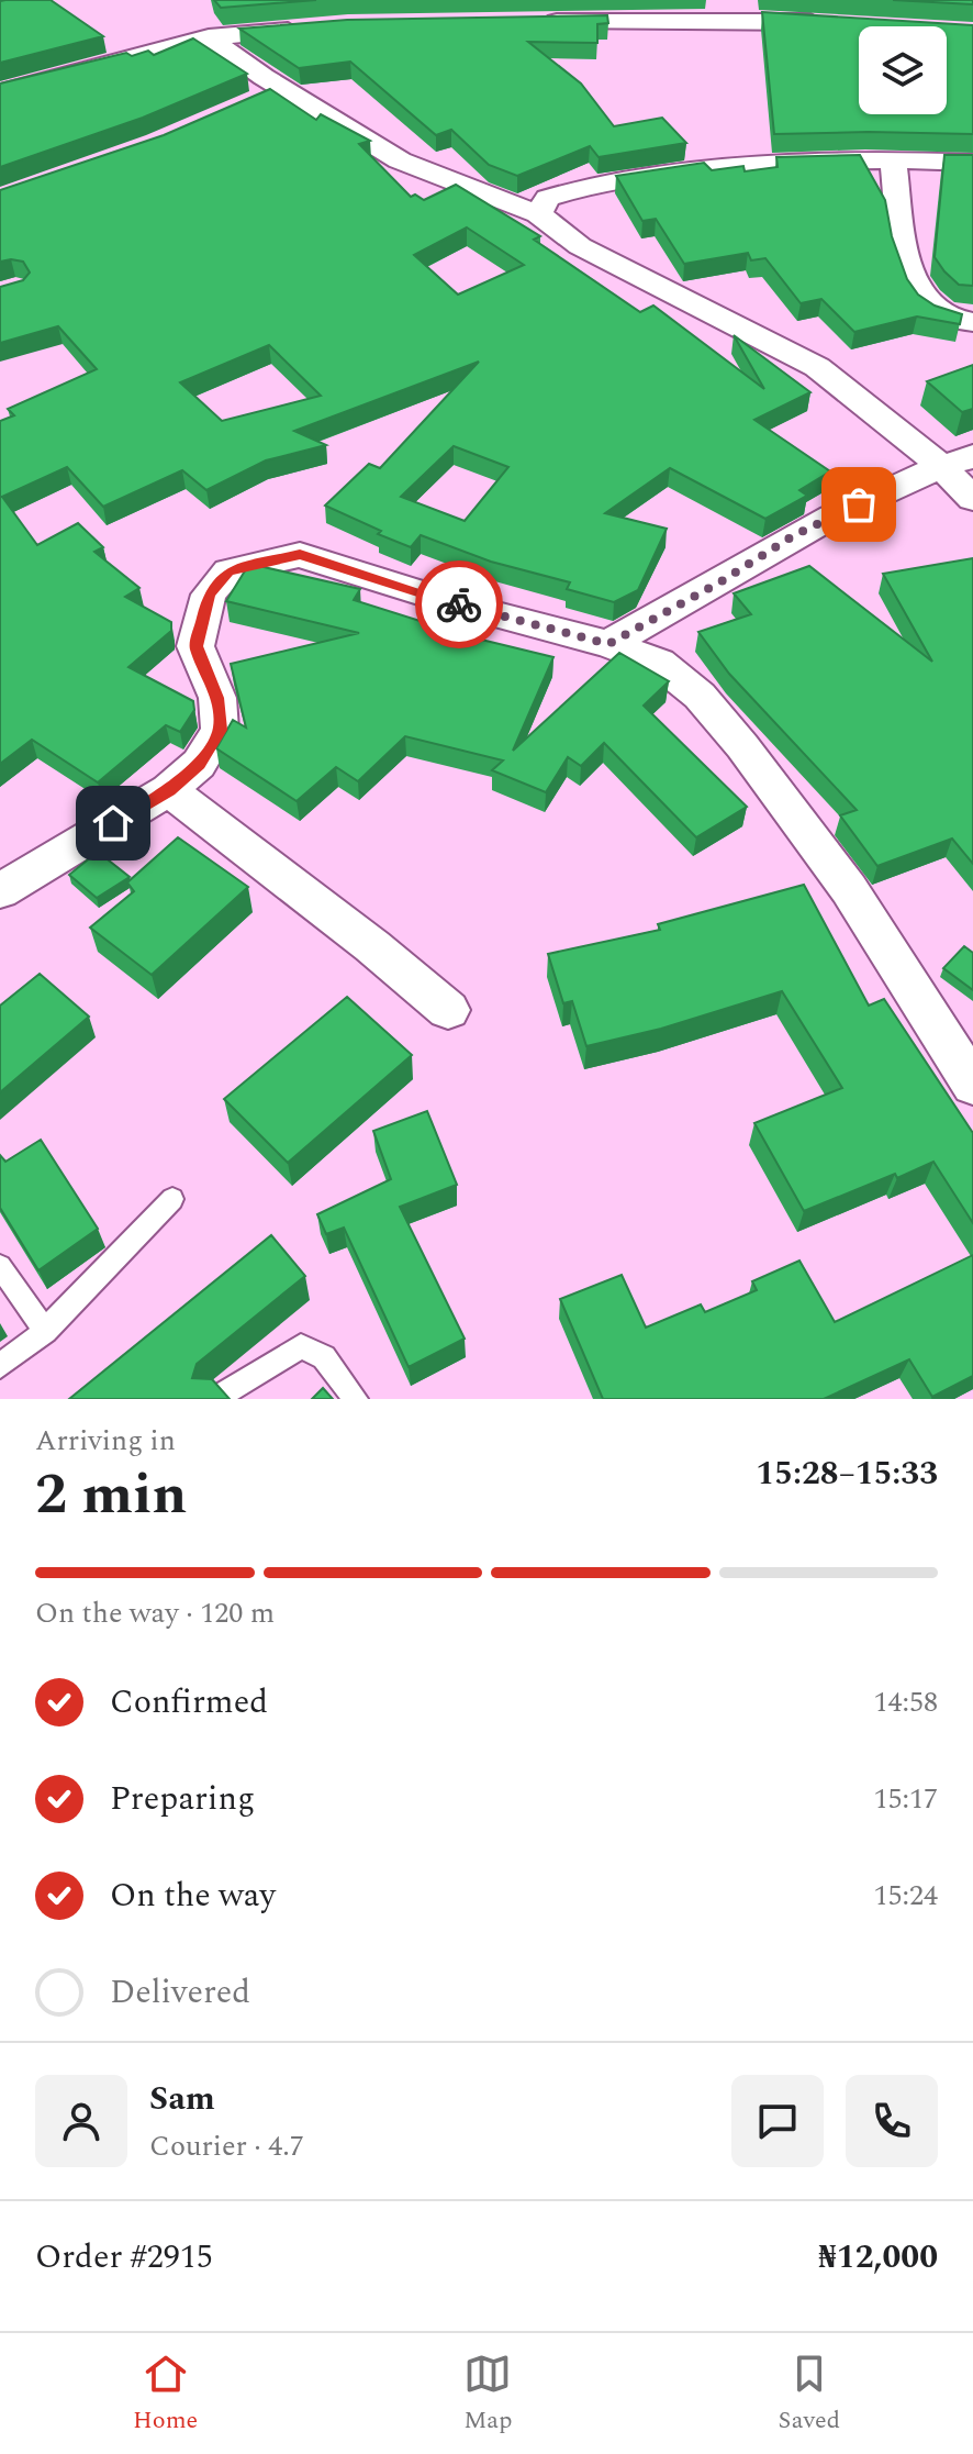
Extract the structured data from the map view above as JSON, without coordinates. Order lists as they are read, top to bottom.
{
  "page": {
    "heading": ["2 min", "Arriving in", "15:28–15:33"],
    "panel": [
      "Sam",
      "Courier · 4.7",
      "Order #2915",
      "₦12,000"
    ],
    "bar": "On the way · 120 m",
    "list": [
      ["Confirmed", "14:58"],
      ["Preparing", "15:17"],
      ["On the way", "15:24"],
      "Delivered"
    ],
    "tabs": ["Home", "Map", "Saved"]
  }
}
